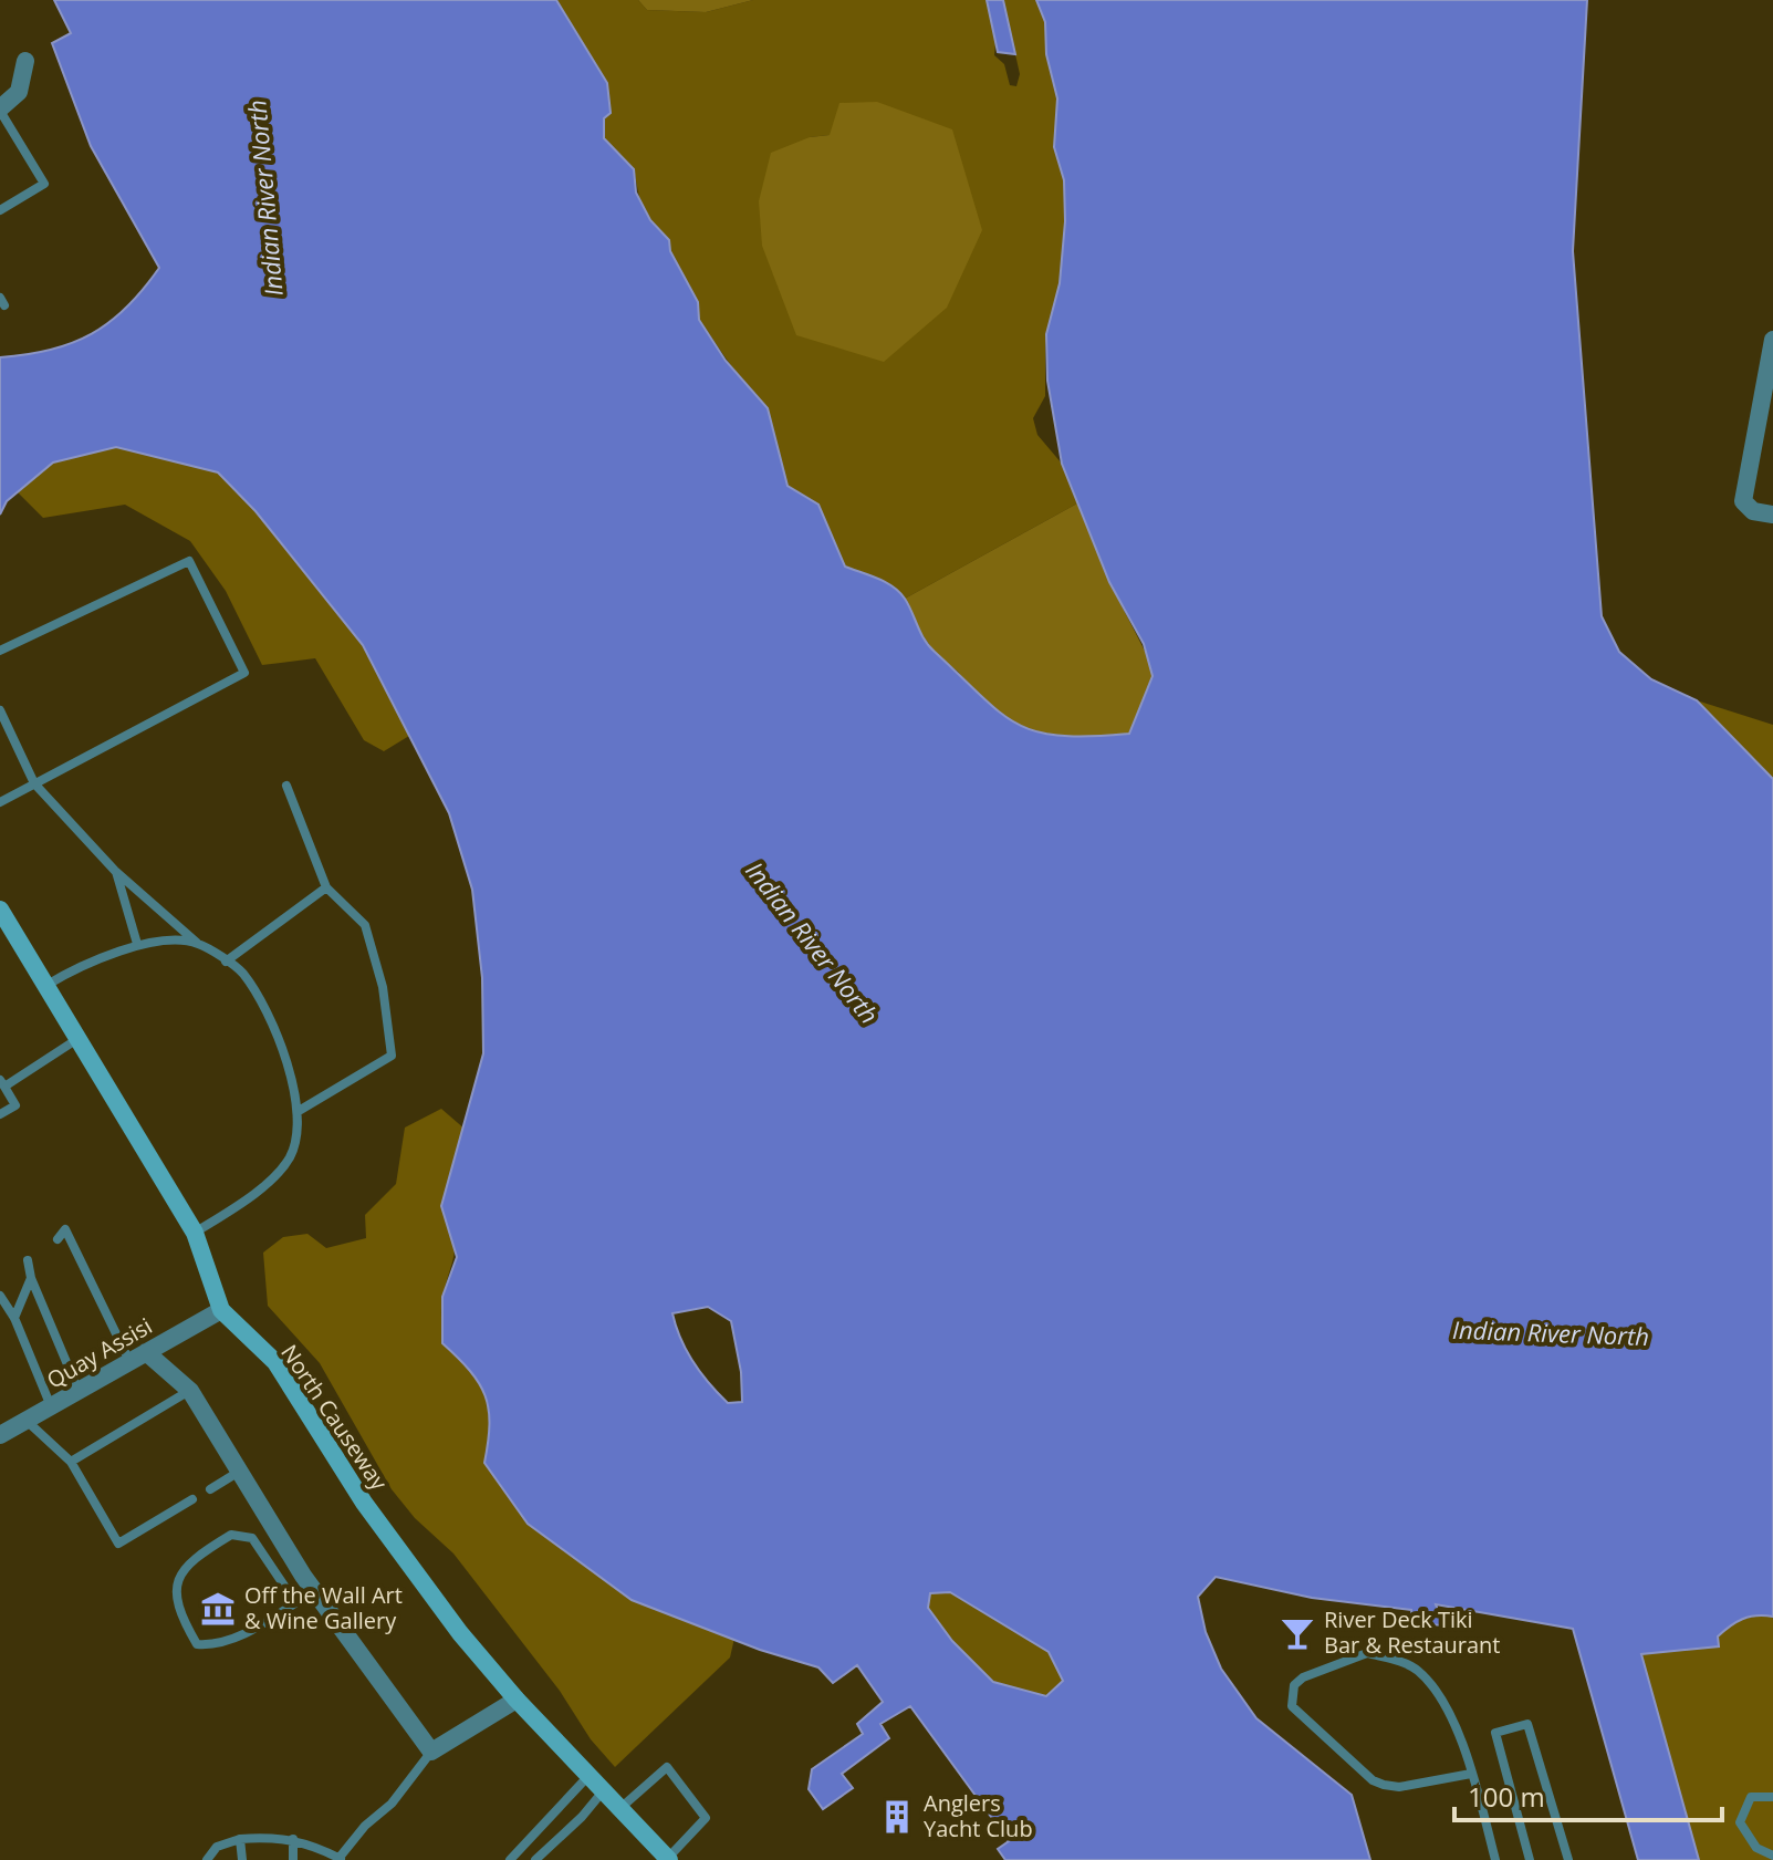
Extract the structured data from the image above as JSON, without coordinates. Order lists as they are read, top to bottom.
{
  "streets": {
    "main road": ["North Causeway"],
    "street": ["Quay Assisi"]
  },
  "crossings": [
    ["Quay Assisi", "North Causeway"]
  ],
  "water": ["Indian River North"],
  "places": {
    "museum": ["Off the Wall Art & Wine Gallery"],
    "bar": ["River Deck Tiki Bar & Restaurant"],
    "building": ["Anglers Yacht Club"]
  },
  "scale_bar": "100 m"
}
